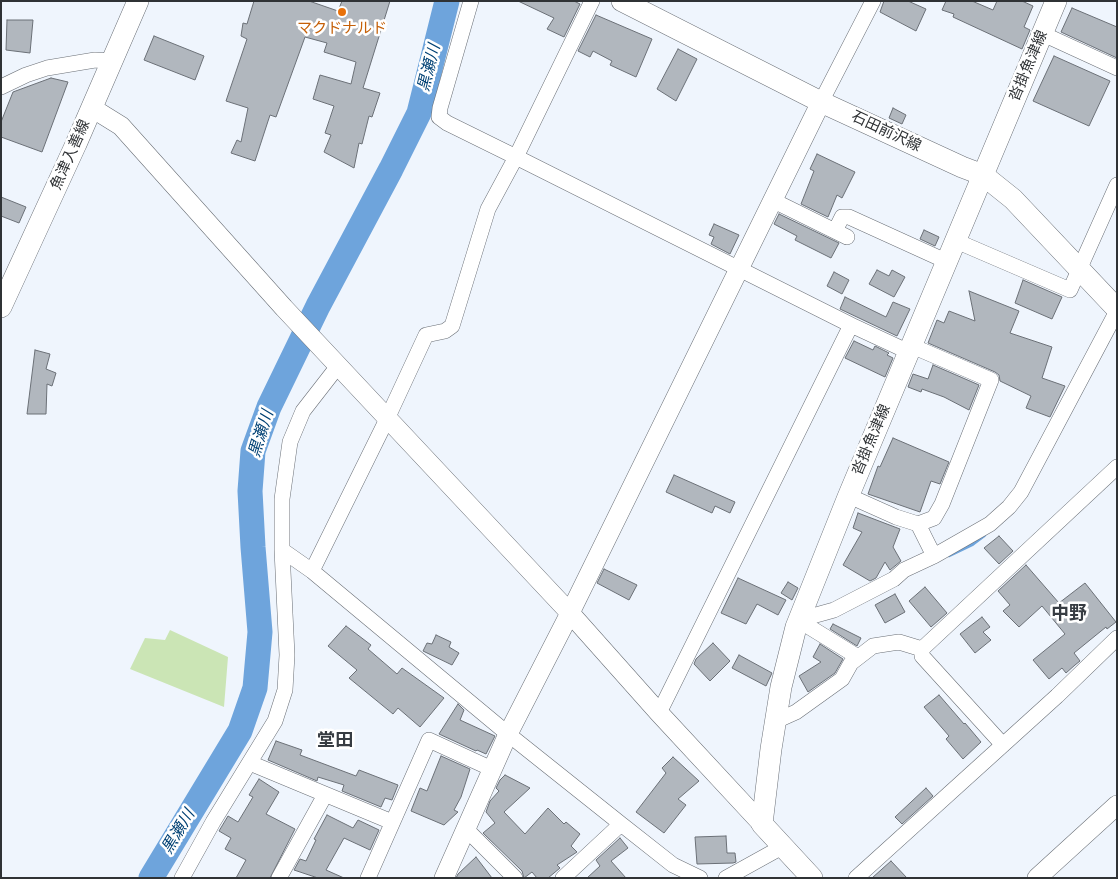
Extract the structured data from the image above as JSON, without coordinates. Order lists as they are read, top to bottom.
{
  "streets": {
    "main road": ["沓掛魚津線", "石田前沢線", "魚津入善線"]
  },
  "crossings": [
    ["沓掛魚津線", "石田前沢線"]
  ],
  "districts": ["中野", "堂田"],
  "water": ["黒瀬川"],
  "places": ["マクドナルド"]
}
